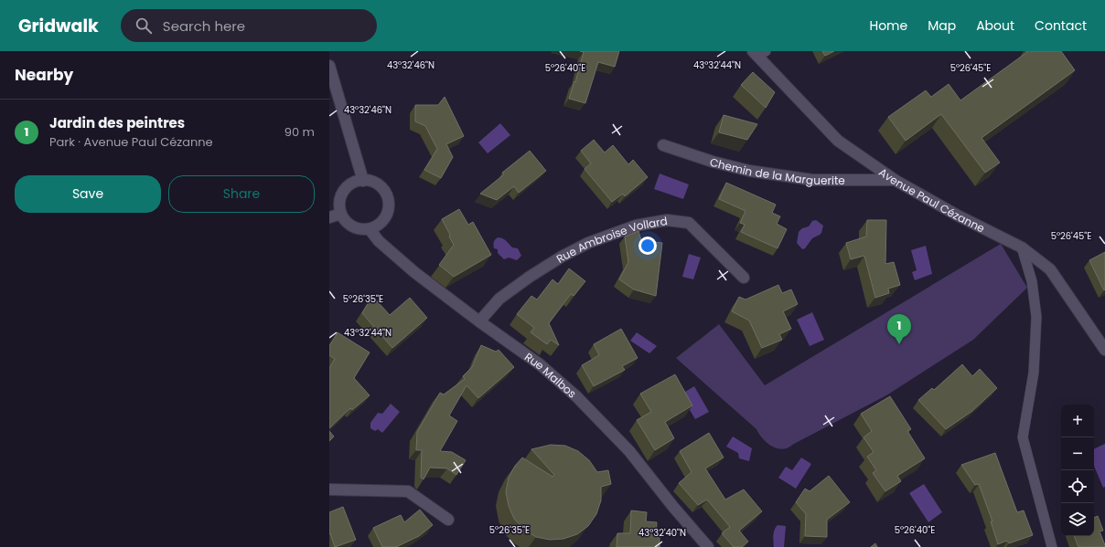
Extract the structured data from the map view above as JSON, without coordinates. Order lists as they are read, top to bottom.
{
  "streets": {
    "street": [
      "Chemin de la Marguerite",
      "Avenue Paul Cézanne",
      "Rue Ambroise Vollard",
      "Rue Malbos"
    ]
  },
  "crossings": [
    ["Chemin de la Marguerite", "Avenue Paul Cézanne"],
    ["Rue Ambroise Vollard", "Rue Malbos"]
  ],
  "page": {
    "header": "Gridwalk",
    "search": "Search here",
    "nav": [
      "Home",
      "Map",
      "About",
      "Contact"
    ],
    "heading": "Nearby",
    "list": [
      {
        "mark": "1",
        "name": "Jardin des peintres",
        "note": "Park · Avenue Paul Cézanne",
        "value": "90 m"
      }
    ],
    "buttons": ["Save", "Share"],
    "pins": "1",
    "map_buttons": ["+", "−"]
  },
  "coordinates": [
    "43°32'46\"N",
    "43°32'44\"N",
    "5°26'40\"E",
    "5°26'45\"E",
    "5°26'35\"E",
    "43°32'40\"N"
  ]
}
